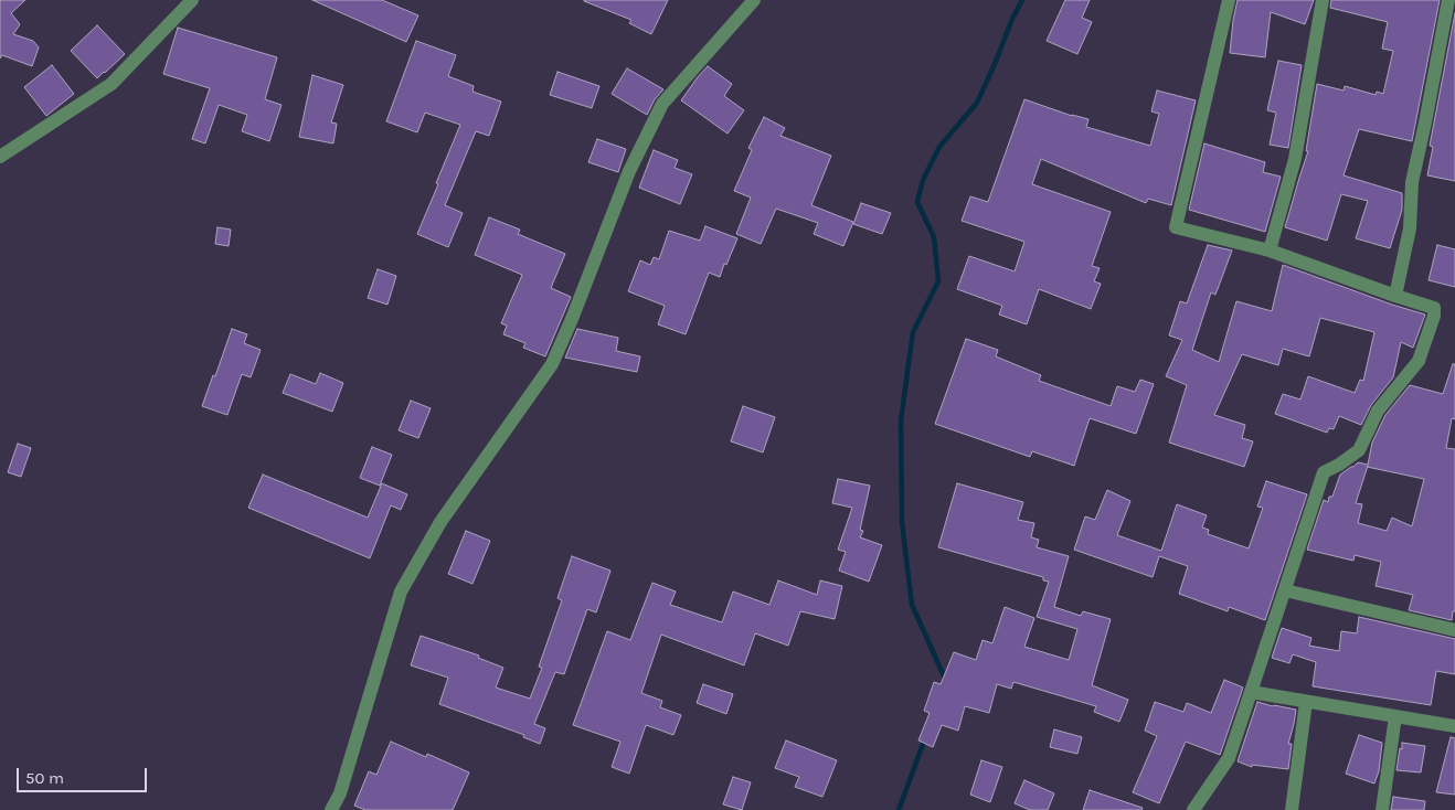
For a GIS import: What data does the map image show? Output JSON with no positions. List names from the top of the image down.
{
  "scale_bar": "50 m"
}
